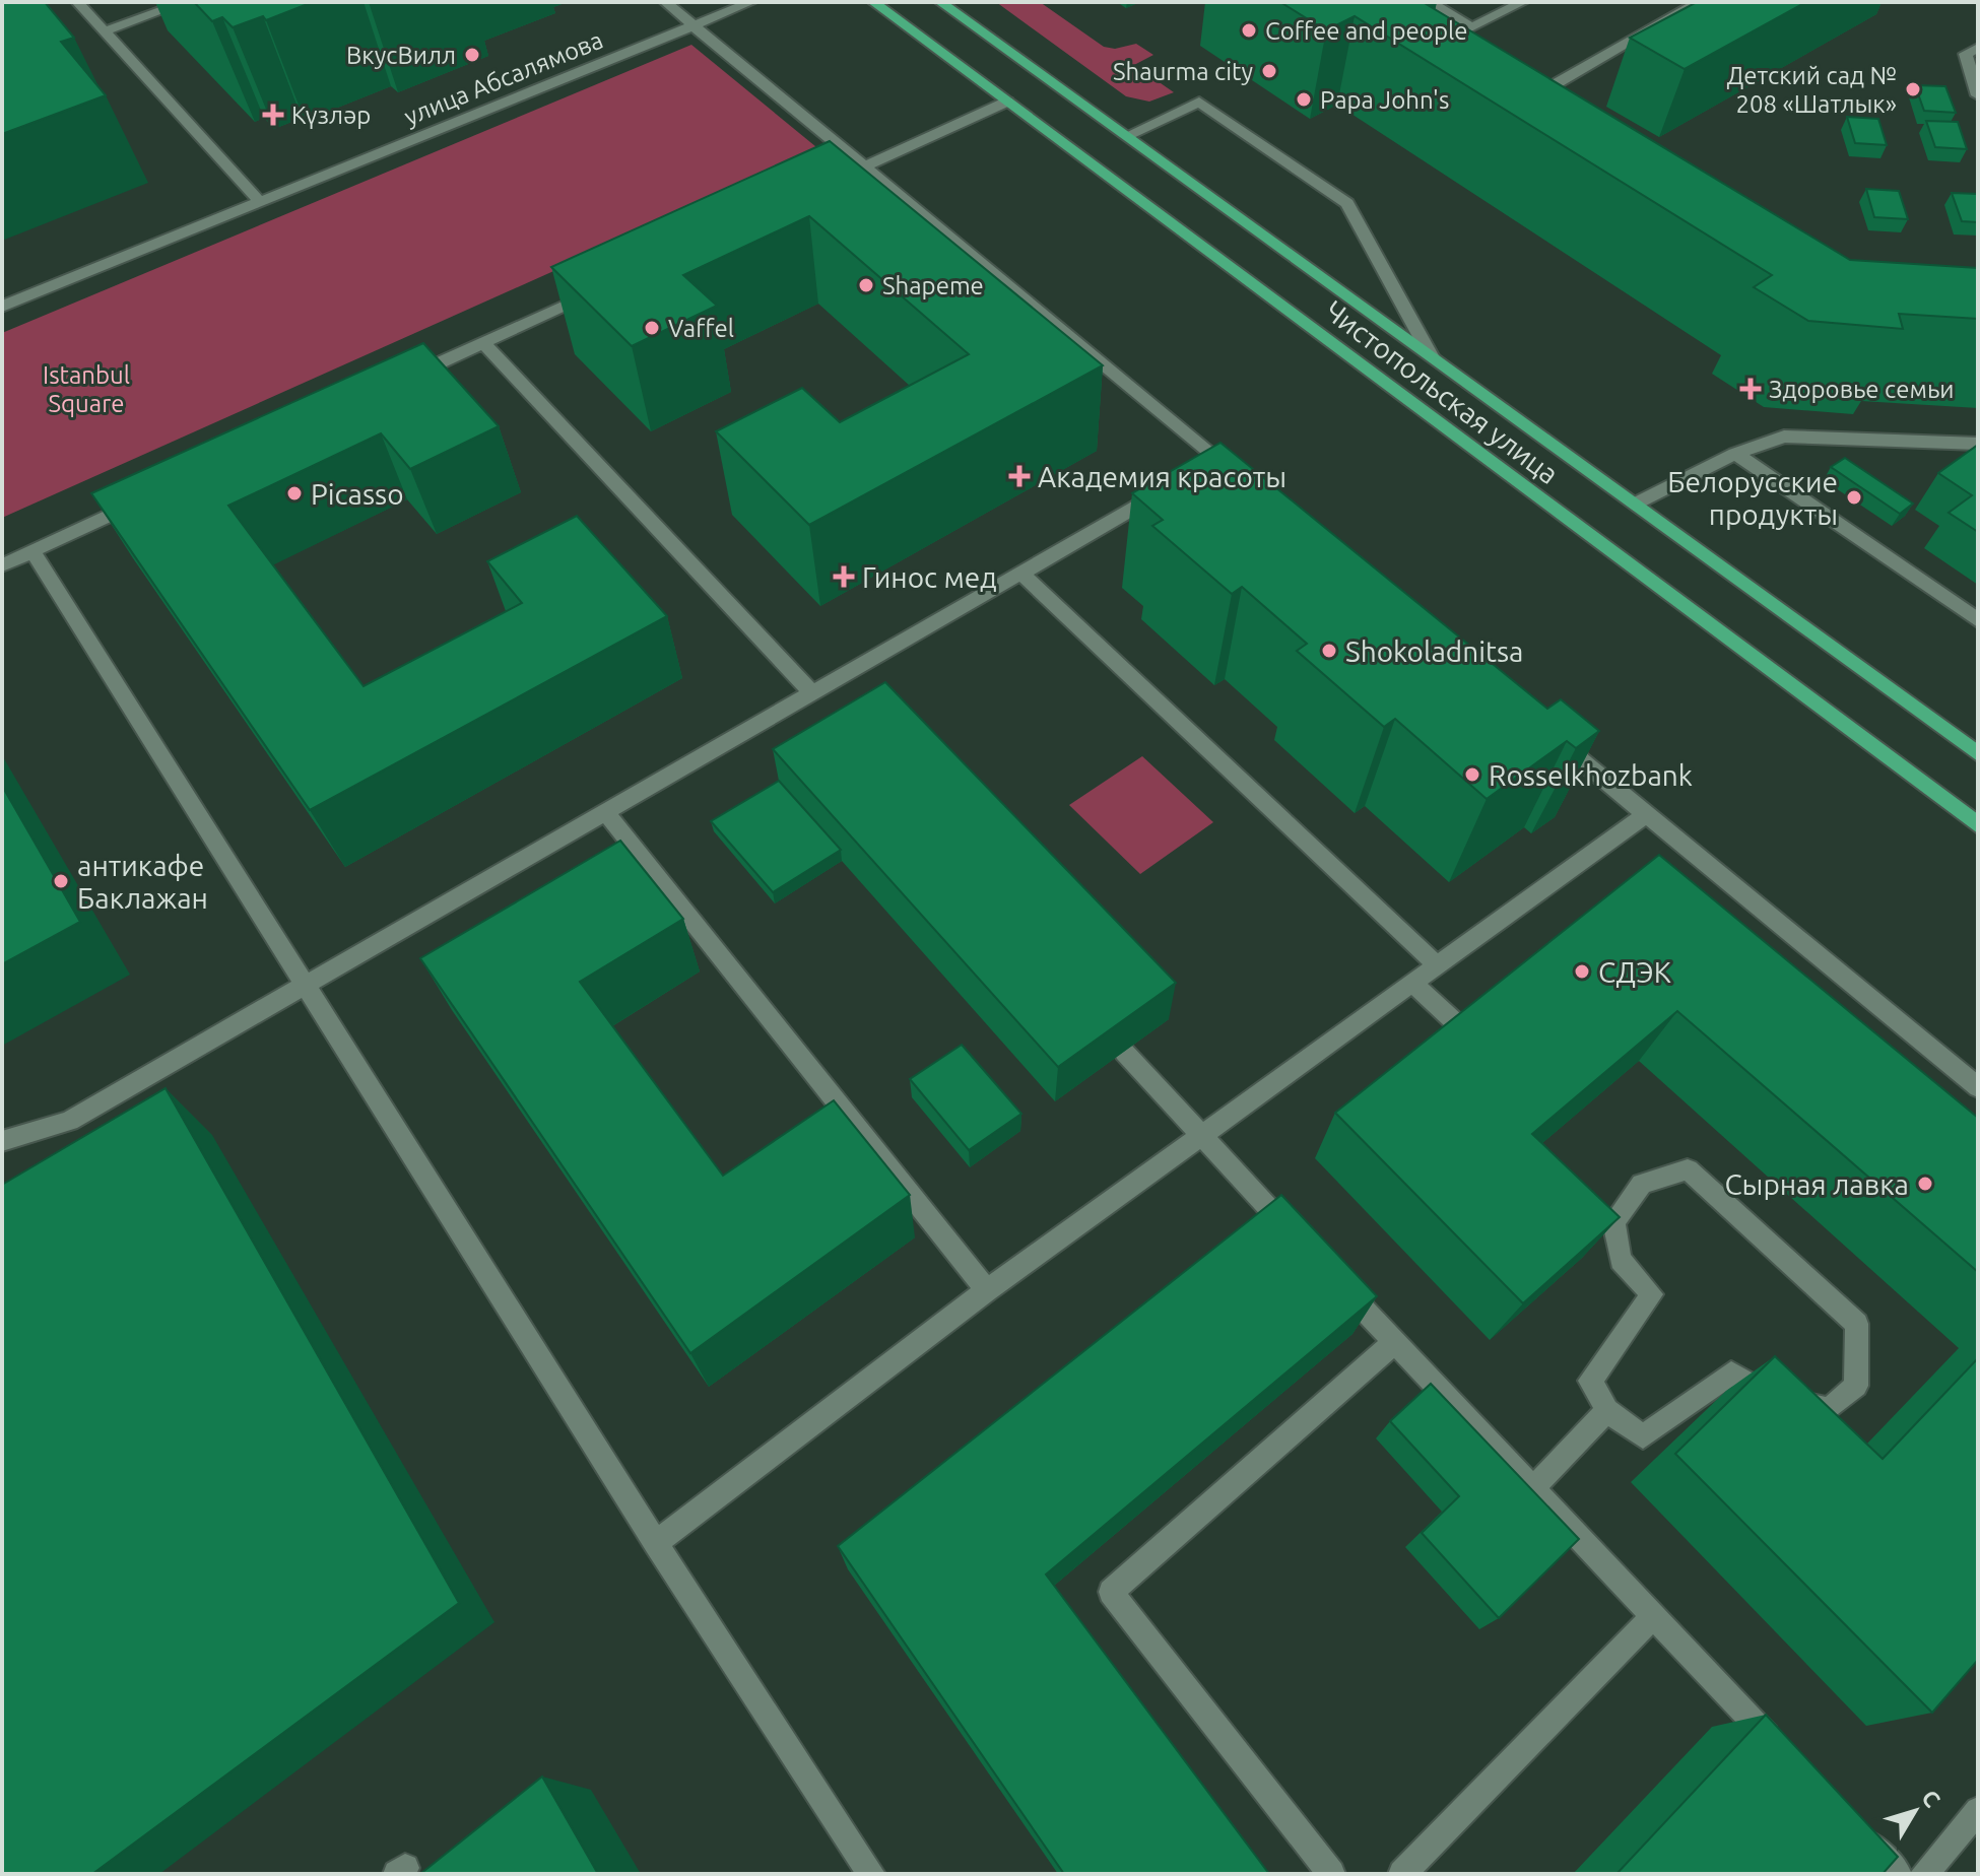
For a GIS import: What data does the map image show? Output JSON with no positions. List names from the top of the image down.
{
  "streets": {
    "main road": ["Чистопольская улица"],
    "street": ["улица Абсалямова"]
  },
  "parks": ["Istanbul Square"],
  "places": {
    "other": [
      "Coffee and people",
      "ВкусВилл",
      "Shaurma city",
      "Детский сад № 208 «Шатлык»",
      "Papa John's",
      "Shapeme",
      "Vaffel",
      "Picasso",
      "Белорусские продукты",
      "Shokoladnitsa",
      "Rosselkhozbank",
      "антикафе Баклажан",
      "СДЭК",
      "Сырная лавка"
    ],
    "health": [
      "Күзләр",
      "Здоровье семьи",
      "Академия красоты",
      "Гинос мед"
    ]
  },
  "north": "top right"
}
